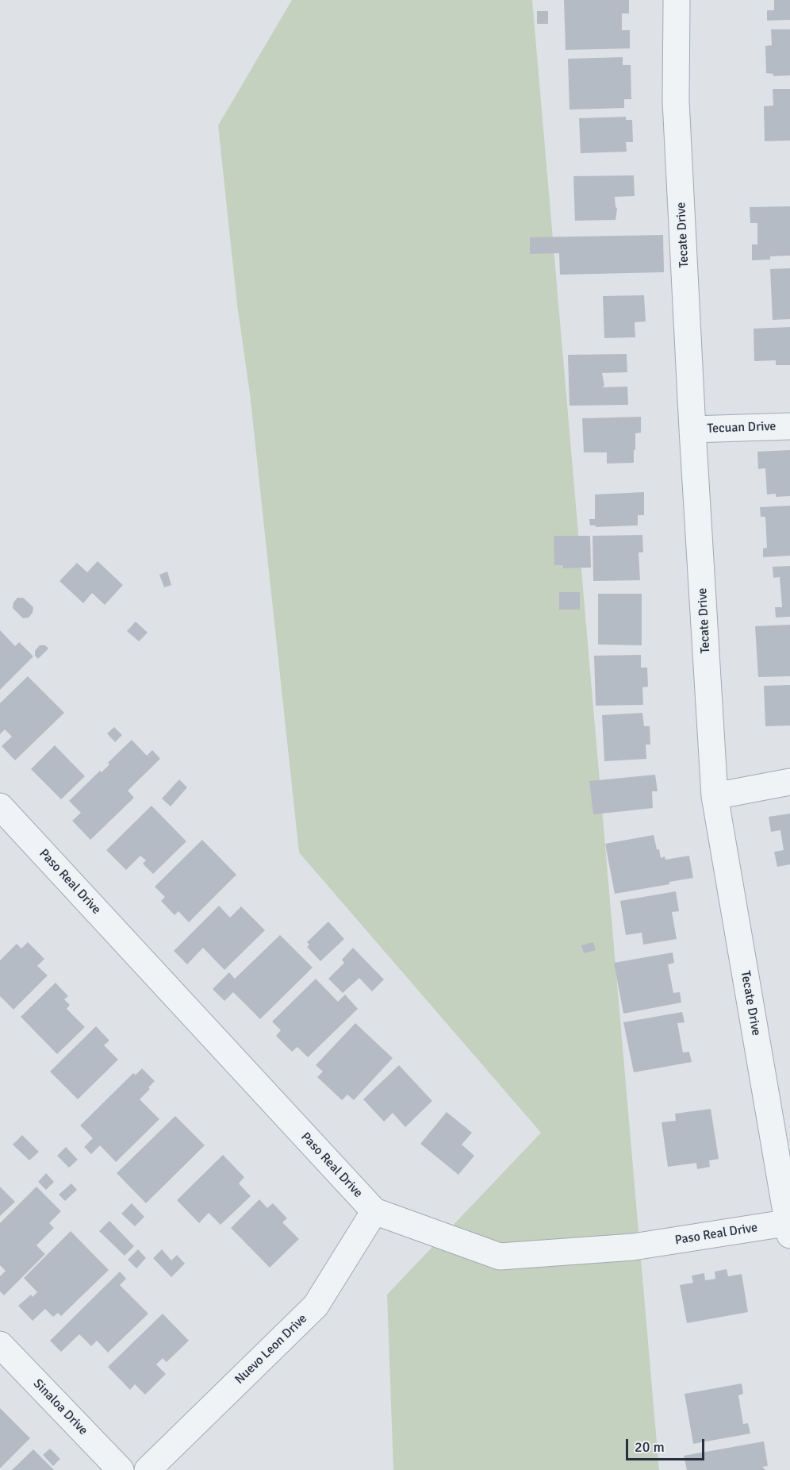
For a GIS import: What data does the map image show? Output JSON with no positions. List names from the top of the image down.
{
  "streets": {
    "street": [
      "Tecate Drive",
      "Tecuan Drive",
      "Paso Real Drive",
      "Nuevo Leon Drive",
      "Sinaloa Drive"
    ]
  },
  "crossings": [
    ["Tecate Drive", "Tecuan Drive"],
    ["Tecate Drive", "Paso Real Drive"],
    ["Paso Real Drive", "Nuevo Leon Drive"]
  ],
  "scale_bar": "20 m"
}
